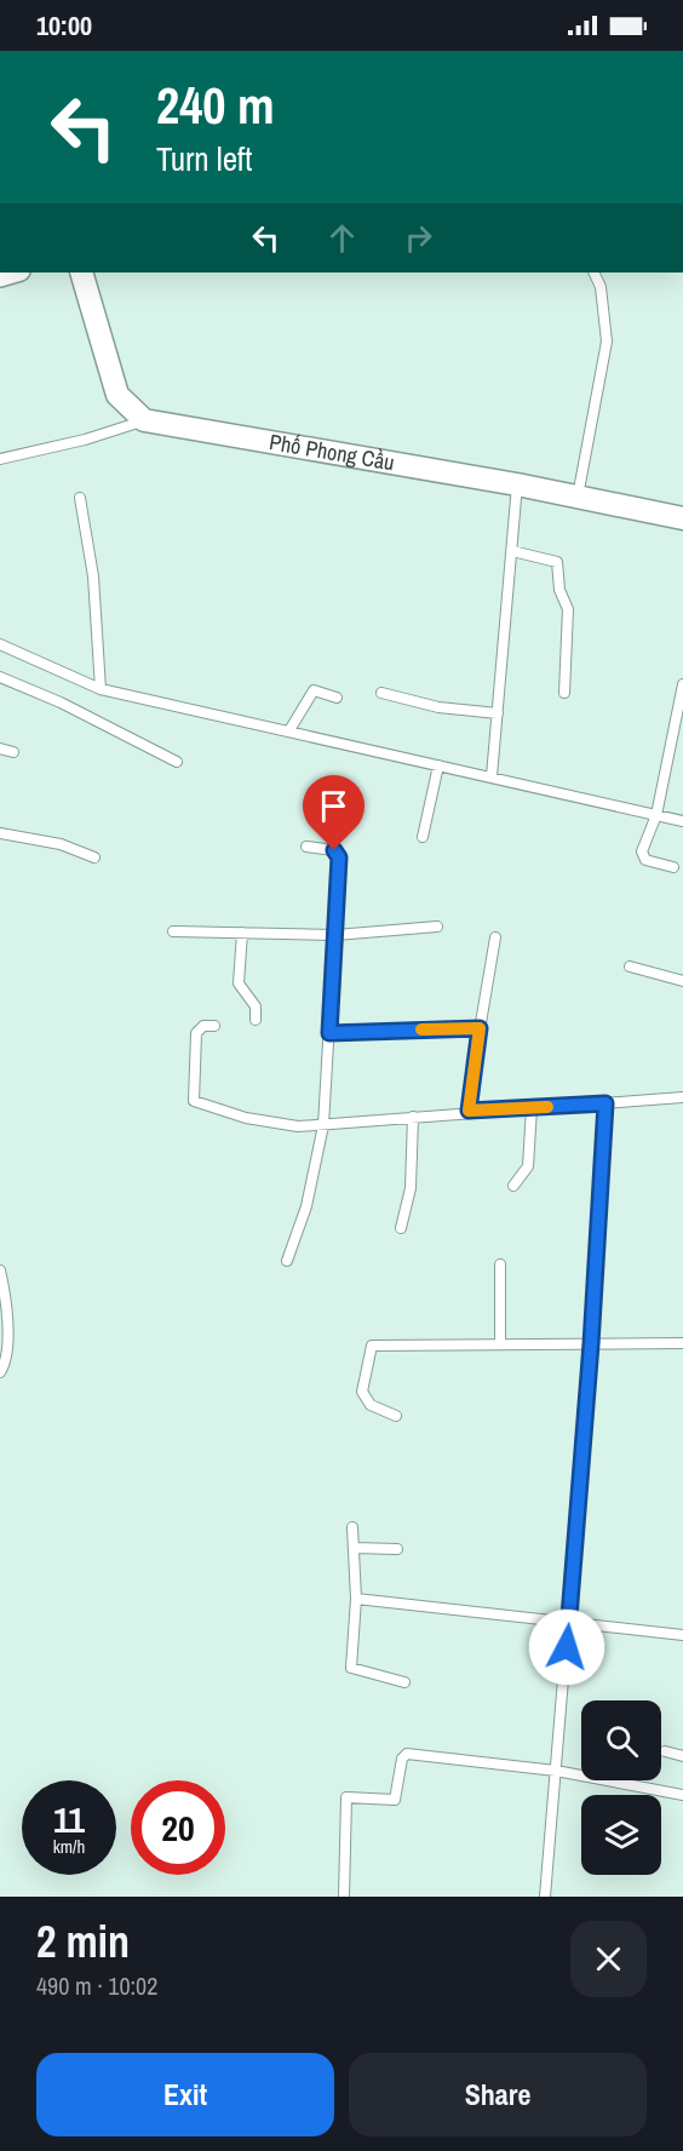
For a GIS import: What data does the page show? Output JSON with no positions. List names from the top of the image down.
{
  "streets": {
    "street": ["Phố Phong Cầu"]
  },
  "page": {
    "status": "10:00",
    "turn": ["240 m", "Turn left"],
    "speed": "11 km/h",
    "limit": "20",
    "heading": ["2 min", "490 m · 10:02"],
    "buttons": ["Exit", "Share"]
  }
}
